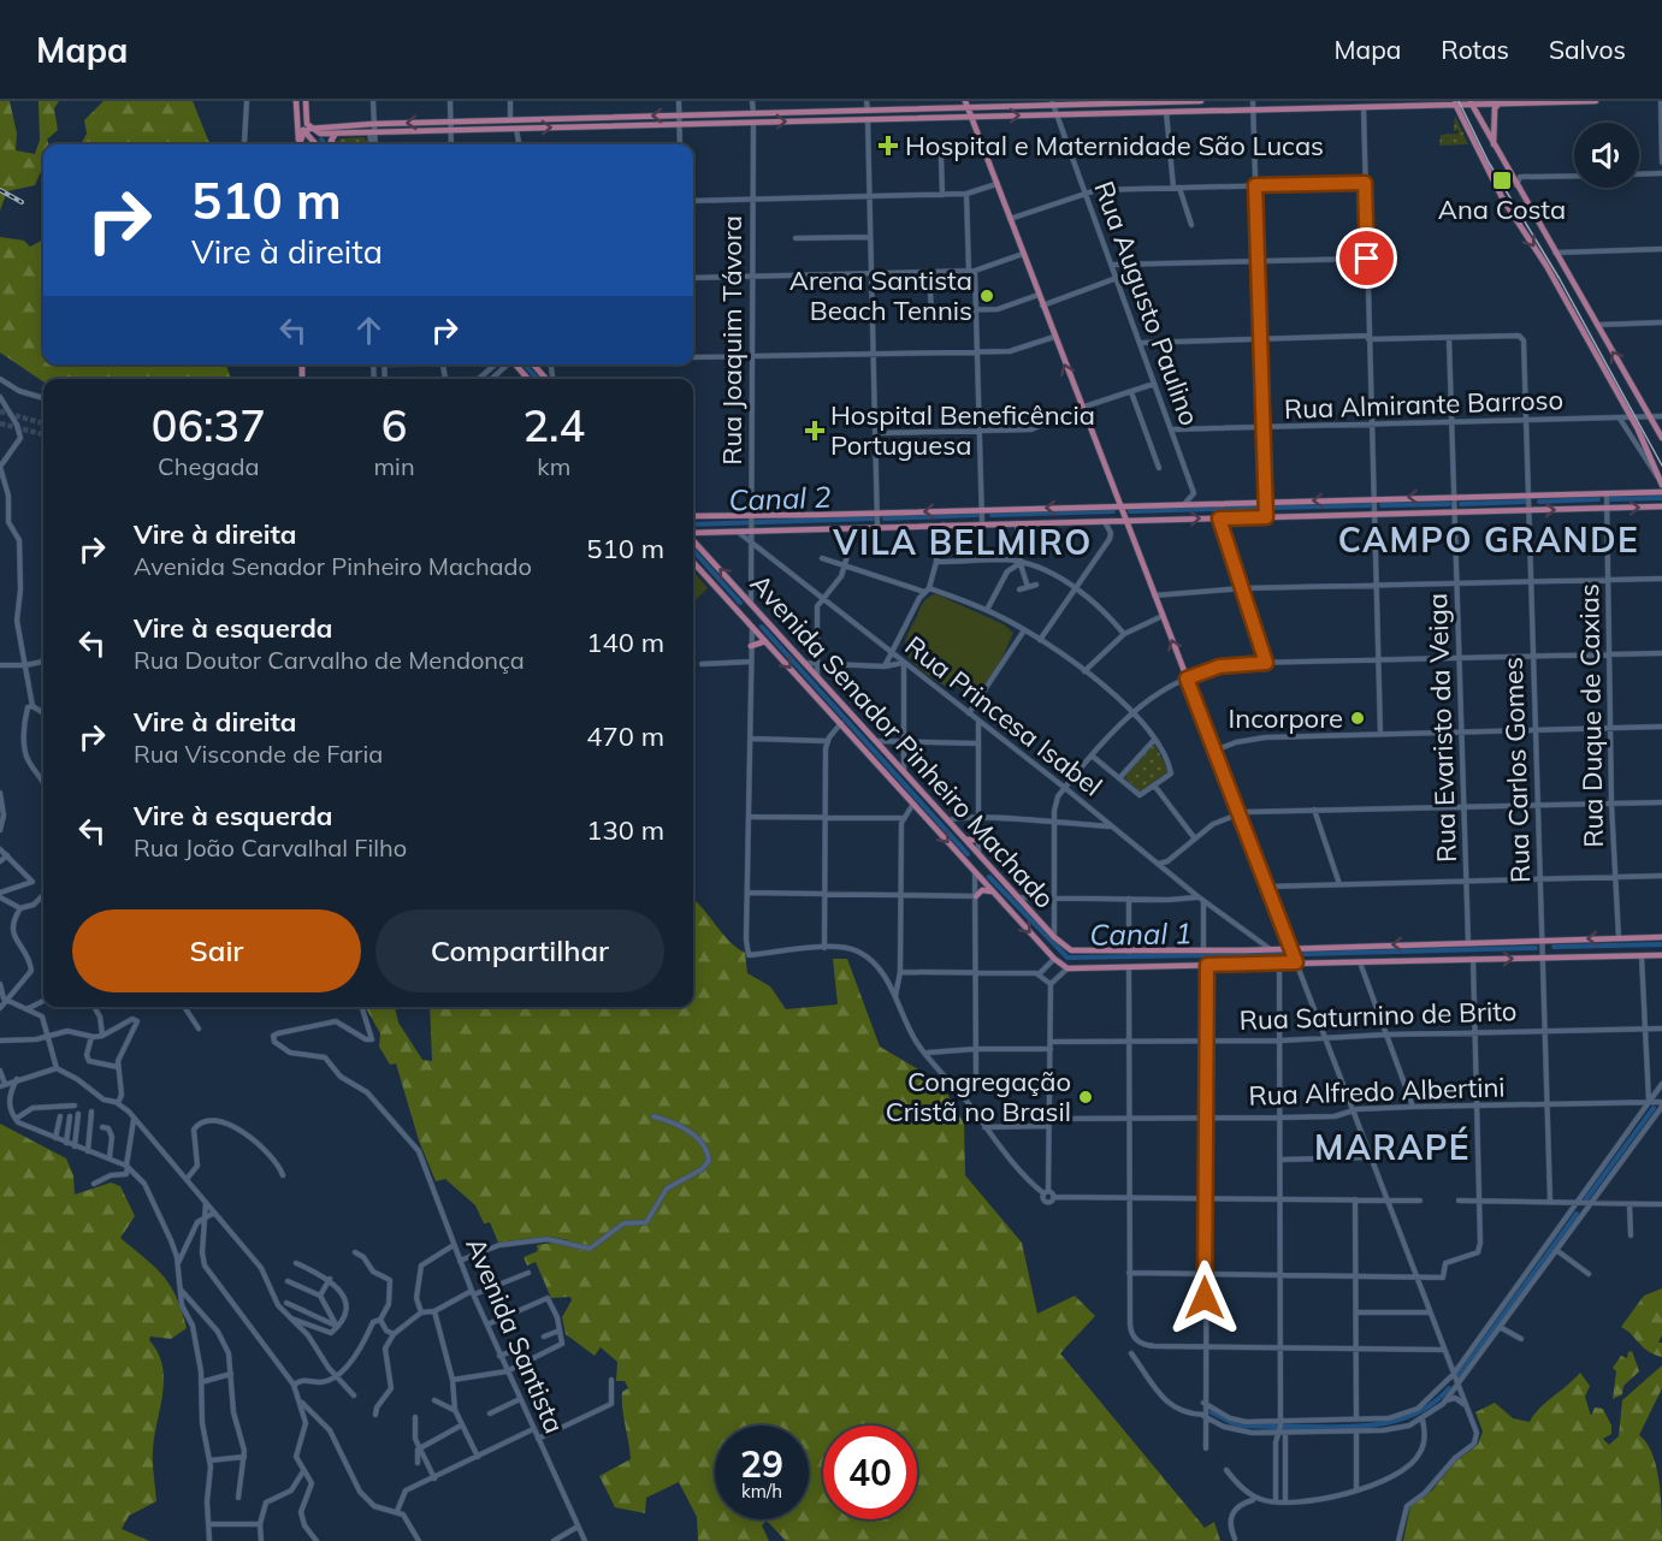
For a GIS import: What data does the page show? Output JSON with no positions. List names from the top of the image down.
{
  "streets": {
    "main road": ["Avenida Senador Pinheiro Machado"],
    "street": [
      "Rua Augusto Paulino",
      "Rua Joaquim Távora",
      "Rua Almirante Barroso",
      "Rua Princesa Isabel",
      "Rua Duque de Caxias",
      "Rua Evaristo da Veiga",
      "Rua Carlos Gomes",
      "Rua Saturnino de Brito",
      "Rua Alfredo Albertini",
      "Avenida Santista"
    ]
  },
  "crossings": [
    ["Rua Augusto Paulino", "Rua Almirante Barroso"],
    ["Rua Joaquim Távora", "Rua Princesa Isabel"],
    ["Rua Joaquim Távora", "Avenida Senador Pinheiro Machado"],
    ["Rua Almirante Barroso", "Rua Evaristo da Veiga"],
    ["Rua Almirante Barroso", "Rua Carlos Gomes"],
    ["Rua Princesa Isabel", "Avenida Senador Pinheiro Machado"],
    ["Rua Duque de Caxias", "Avenida Senador Pinheiro Machado"],
    ["Rua Evaristo da Veiga", "Avenida Senador Pinheiro Machado"],
    ["Rua Evaristo da Veiga", "Rua Carlos Gomes"],
    ["Avenida Senador Pinheiro Machado", "Rua Carlos Gomes"],
    ["Rua Carlos Gomes", "Rua Saturnino de Brito"],
    ["Rua Carlos Gomes", "Rua Alfredo Albertini"]
  ],
  "districts": ["CAMPO GRANDE", "VILA BELMIRO", "MARAPÉ"],
  "water": ["Canal 2", "Canal 1"],
  "places": {
    "health": ["Hospital e Maternidade São Lucas", "Hospital Beneficência Portuguesa"],
    "transit": ["Ana Costa"],
    "other": ["Arena Santista Beach Tennis", "Incorpore", "Congregação Cristã no Brasil"]
  },
  "page": {
    "header": "Mapa",
    "nav": ["Mapa", "Rotas", "Salvos"],
    "turn": ["510 m", "Vire à direita"],
    "eta": [
      "06:37",
      "Chegada",
      "6",
      "min",
      "2.4",
      "km"
    ],
    "list": [
      {
        "name": "Vire à direita",
        "note": "Avenida Senador Pinheiro Machado",
        "value": "510 m"
      },
      {
        "name": "Vire à esquerda",
        "note": "Rua Doutor Carvalho de Mendonça",
        "value": "140 m"
      },
      {
        "name": "Vire à direita",
        "note": "Rua Visconde de Faria",
        "value": "470 m"
      },
      {
        "name": "Vire à esquerda",
        "note": "Rua João Carvalhal Filho",
        "value": "130 m"
      }
    ],
    "buttons": ["Sair", "Compartilhar"],
    "speed": "29 km/h",
    "limit": "40"
  }
}
